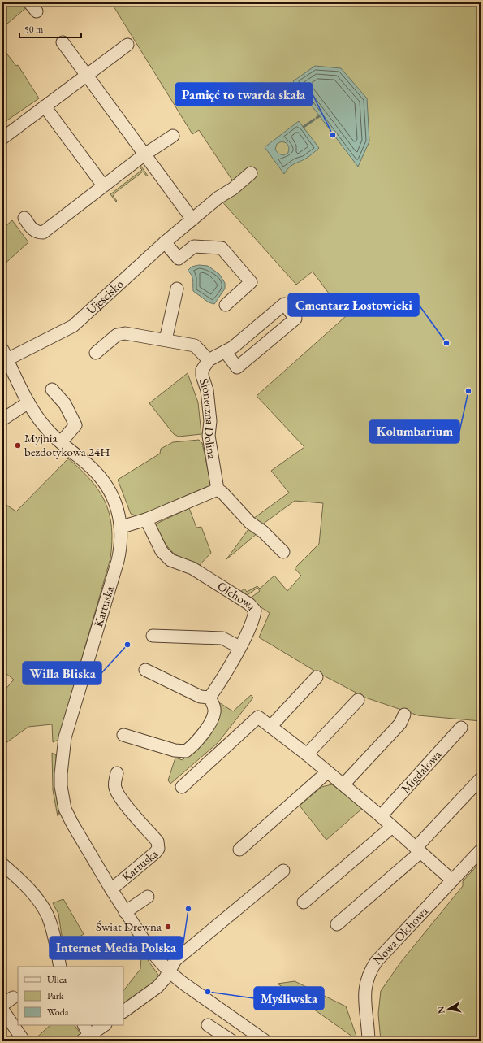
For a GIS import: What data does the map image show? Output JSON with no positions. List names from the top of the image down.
{
  "streets": {
    "street": [
      "Ujeścisko",
      "Słoneczna Dolina",
      "Olchowa",
      "Kartuska",
      "Migdałowa",
      "Nowa Olchowa"
    ]
  },
  "crossings": [
    ["Ujeścisko", "Kartuska"]
  ],
  "places": [
    "Pamięć to twarda skała",
    "Cmentarz Łostowicki",
    "Kolumbarium",
    "Myjnia bezdotykowa 24H",
    "Willa Bliska",
    "Internet Media Polska",
    "Świat Drewna",
    "Myśliwska"
  ],
  "legend": ["Ulica", "Park", "Woda"],
  "scale_bar": "50 m",
  "north": "left"
}
